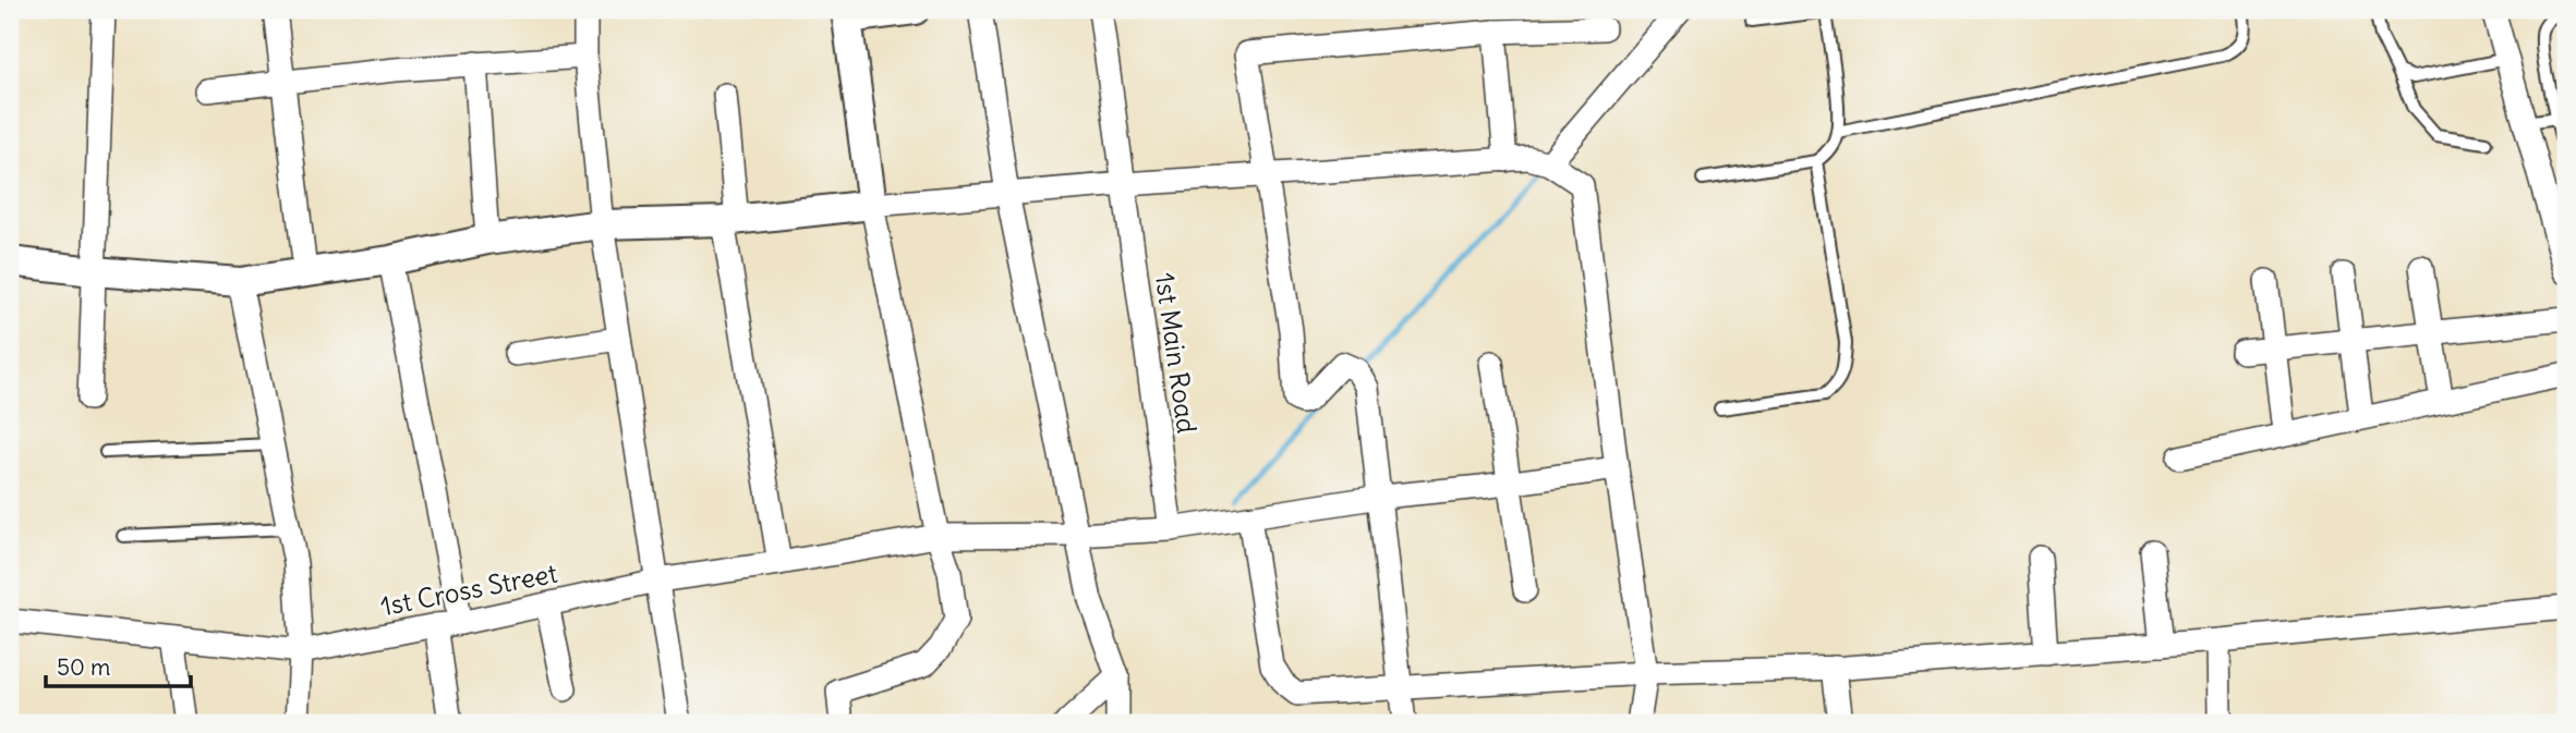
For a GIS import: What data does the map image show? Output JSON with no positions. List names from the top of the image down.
{
  "streets": {
    "street": ["1st Main Road", "1st Cross Street"]
  },
  "crossings": [
    ["1st Main Road", "1st Cross Street"]
  ],
  "scale_bar": "50 m"
}
